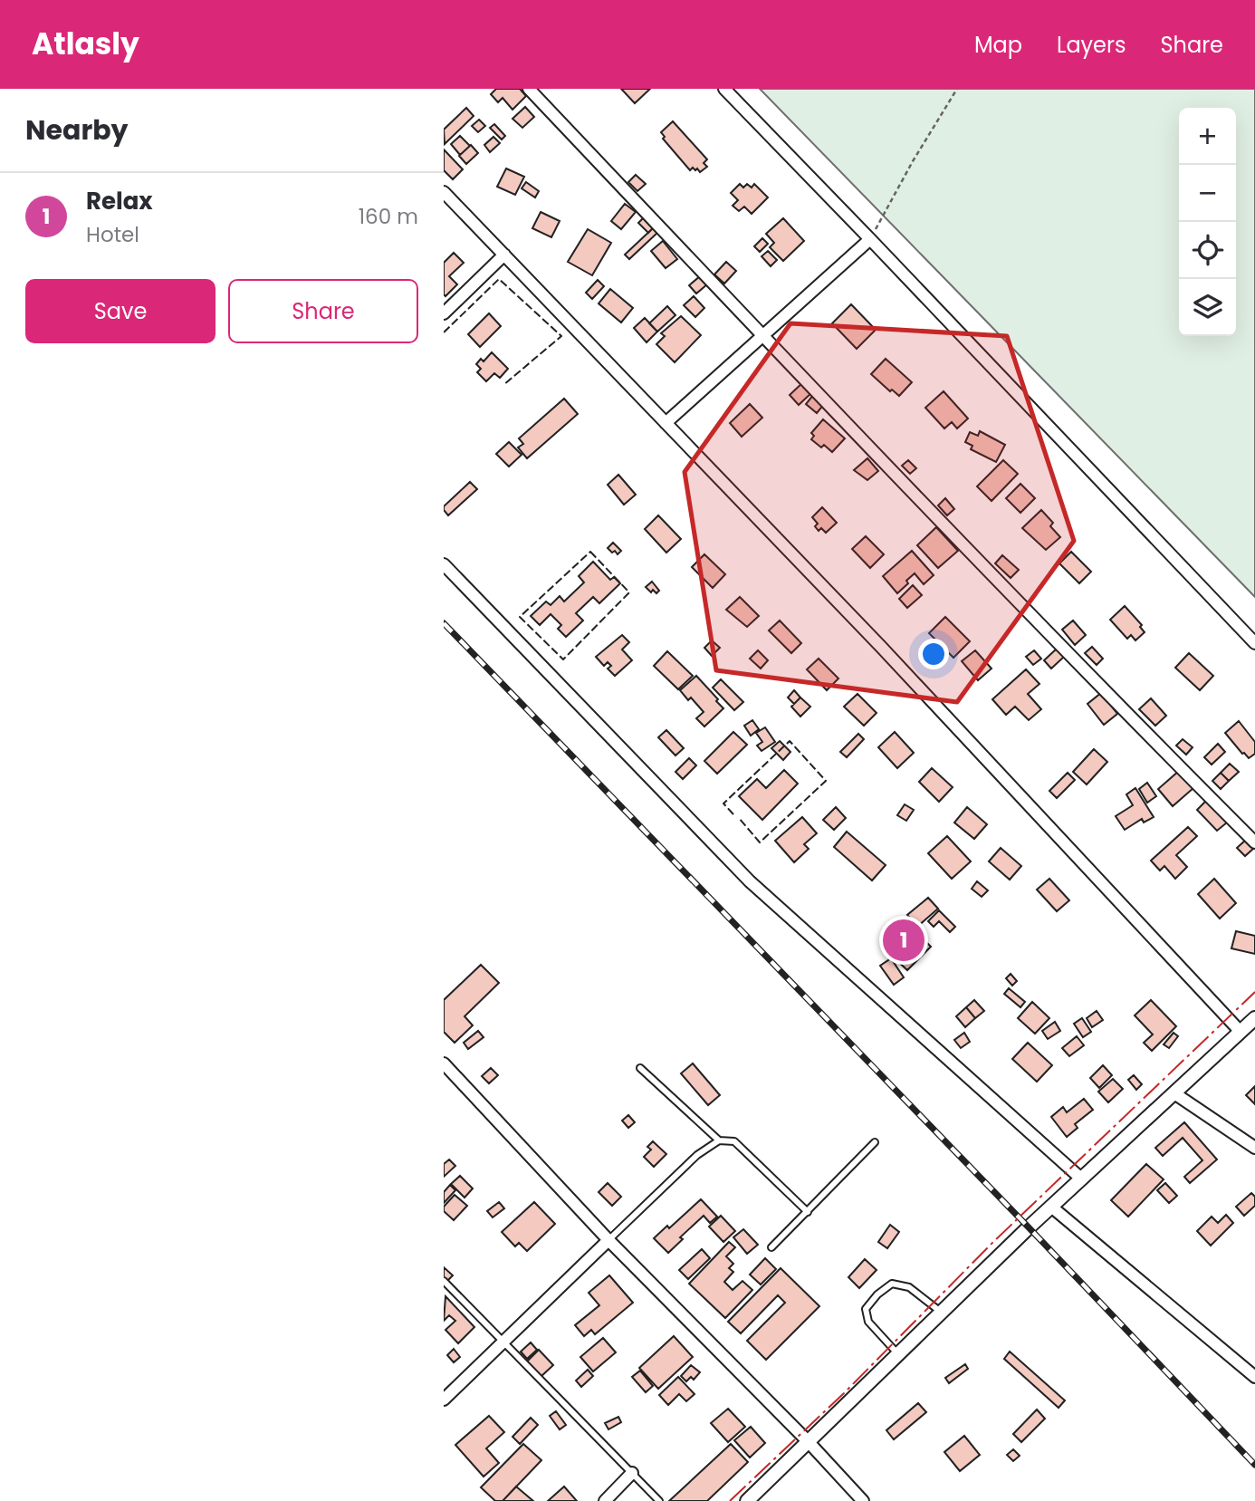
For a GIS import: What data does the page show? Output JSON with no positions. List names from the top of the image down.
{
  "page": {
    "header": "Atlasly",
    "nav": ["Map", "Layers", "Share"],
    "heading": "Nearby",
    "map_buttons": ["+", "−"],
    "list": [
      {
        "mark": "1",
        "name": "Relax",
        "note": "Hotel",
        "value": "160 m"
      }
    ],
    "buttons": ["Save", "Share"],
    "pins": "1"
  }
}
